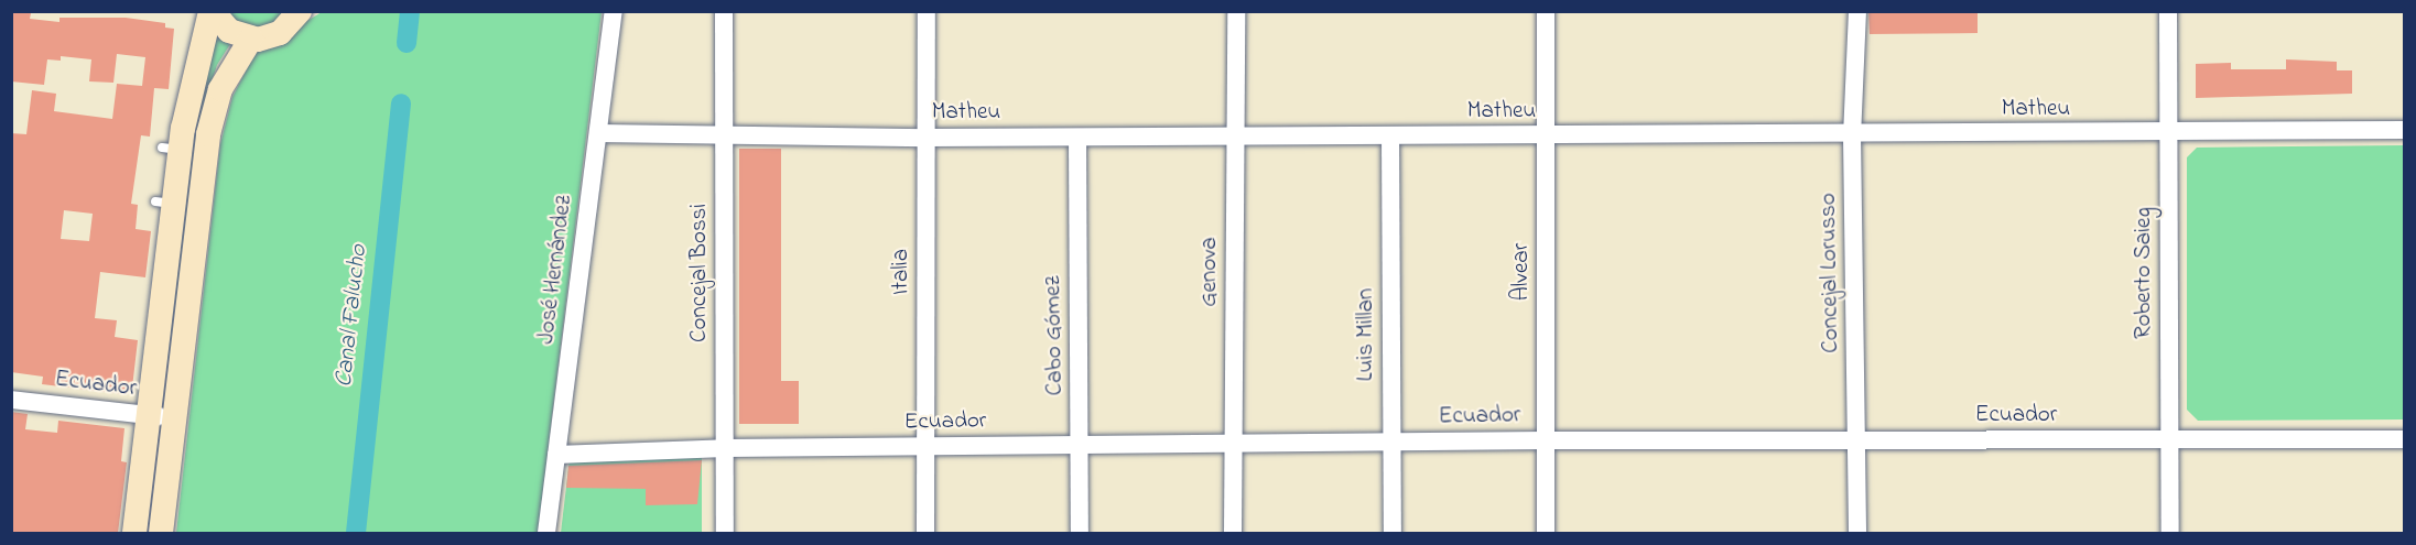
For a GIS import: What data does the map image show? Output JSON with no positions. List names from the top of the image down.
{
  "streets": {
    "street": [
      "Matheu",
      "José Hernández",
      "Italia",
      "Genova",
      "Alvear",
      "Concejal Bossi",
      "Concejal Lorusso",
      "Roberto Saieg",
      "Luis Millan",
      "Cabo Gómez",
      "Ecuador"
    ]
  },
  "crossings": [
    ["Matheu", "José Hernández"],
    ["Matheu", "Italia"],
    ["Matheu", "Genova"],
    ["Matheu", "Alvear"],
    ["Matheu", "Concejal Bossi"],
    ["Matheu", "Concejal Lorusso"],
    ["Matheu", "Roberto Saieg"],
    ["Matheu", "Luis Millan"],
    ["Matheu", "Cabo Gómez"],
    ["José Hernández", "Ecuador"],
    ["Italia", "Ecuador"],
    ["Genova", "Ecuador"],
    ["Alvear", "Ecuador"],
    ["Concejal Bossi", "Ecuador"],
    ["Concejal Lorusso", "Ecuador"],
    ["Roberto Saieg", "Ecuador"],
    ["Luis Millan", "Ecuador"],
    ["Cabo Gómez", "Ecuador"]
  ],
  "water": ["Canal Falucho"]
}
